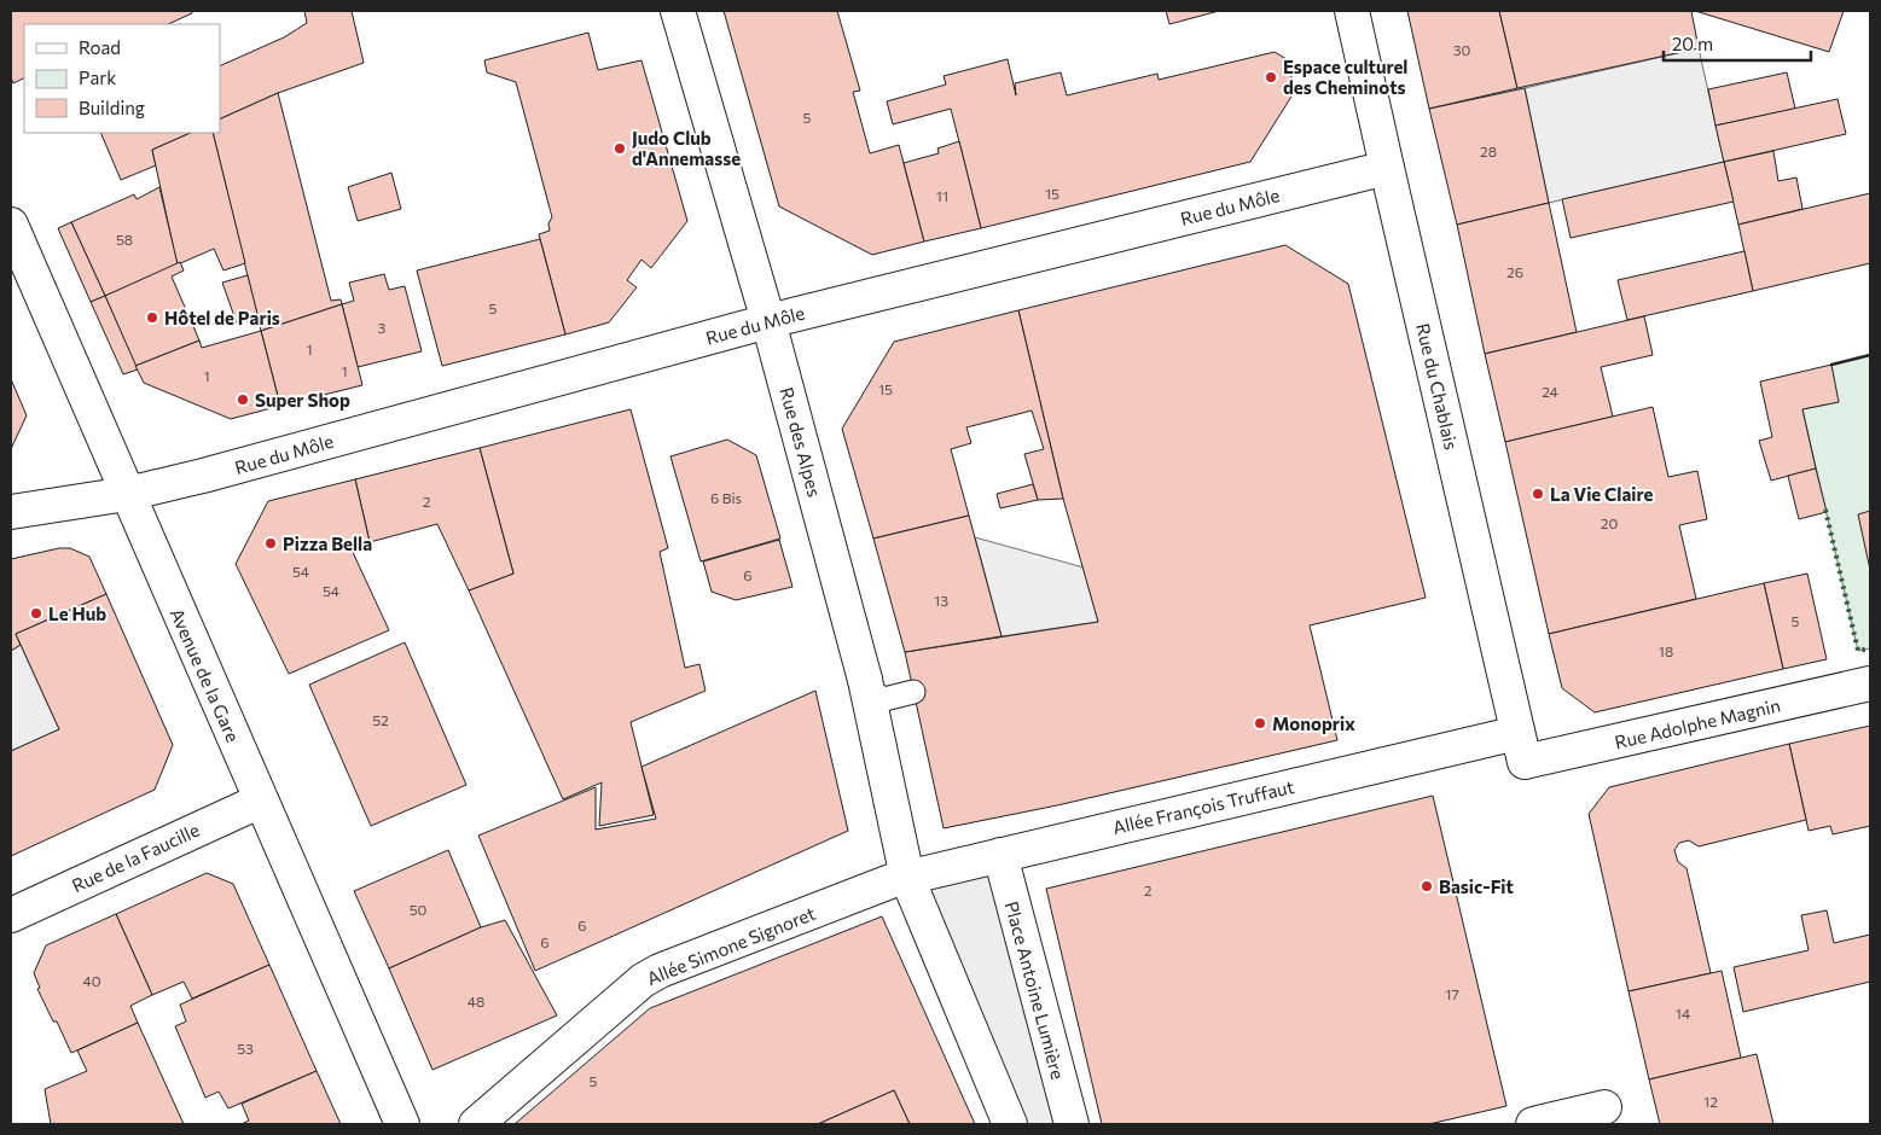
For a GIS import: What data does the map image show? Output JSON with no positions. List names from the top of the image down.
{
  "streets": {
    "street": [
      "Rue du Môle",
      "Rue du Chablais",
      "Rue des Alpes",
      "Avenue de la Gare",
      "Rue Adolphe Magnin",
      "Allée François Truffaut",
      "Rue de la Faucille",
      "Allée Simone Signoret",
      "Place Antoine Lumière"
    ]
  },
  "crossings": [
    ["Rue du Môle", "Rue du Chablais"],
    ["Rue du Môle", "Rue des Alpes"],
    ["Rue du Môle", "Avenue de la Gare"],
    ["Rue du Chablais", "Rue Adolphe Magnin"],
    ["Rue du Chablais", "Allée François Truffaut"],
    ["Rue des Alpes", "Allée François Truffaut"],
    ["Rue des Alpes", "Allée Simone Signoret"],
    ["Avenue de la Gare", "Rue de la Faucille"],
    ["Rue Adolphe Magnin", "Allée François Truffaut"],
    ["Allée François Truffaut", "Allée Simone Signoret"],
    ["Allée François Truffaut", "Place Antoine Lumière"]
  ],
  "places": [
    "Espace culturel des Cheminots",
    "Judo Club d'Annemasse",
    "Hôtel de Paris",
    "Super Shop",
    "La Vie Claire",
    "Pizza Bella",
    "Le Hub",
    "Monoprix",
    "Basic-Fit"
  ],
  "house_numbers": [
    "30",
    "5",
    "28",
    "15",
    "11",
    "58",
    "26",
    "5",
    "3",
    "1",
    "1",
    "1",
    "15",
    "24",
    "6 Bis",
    "2",
    "20",
    "54",
    "6",
    "54",
    "13",
    "5",
    "18",
    "52",
    "2",
    "50",
    "6",
    "6",
    "40",
    "17",
    "48",
    "14",
    "53",
    "5",
    "12"
  ],
  "legend": ["Road", "Park", "Building"],
  "scale_bar": "20 m"
}
